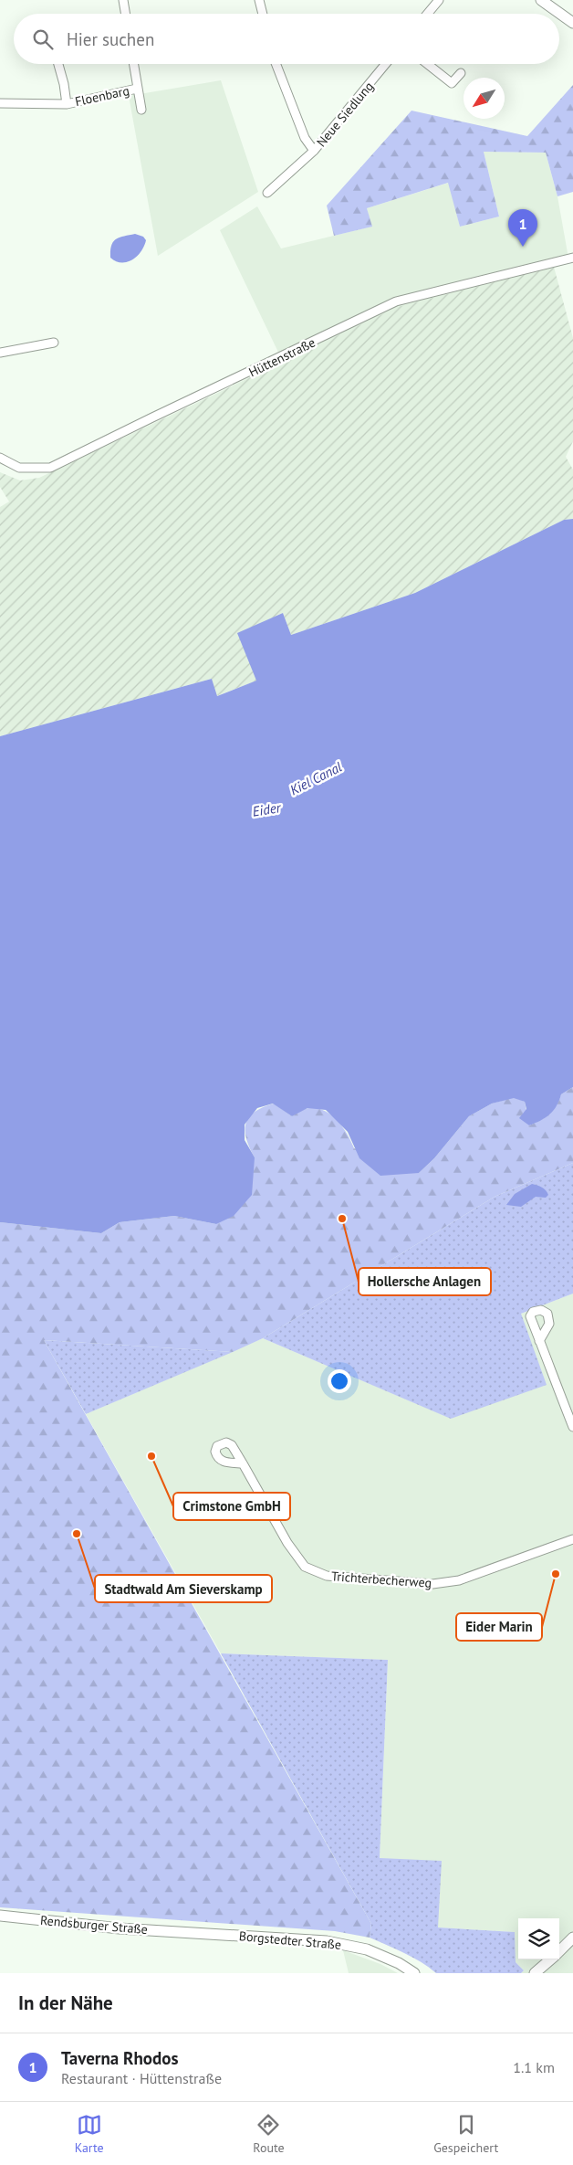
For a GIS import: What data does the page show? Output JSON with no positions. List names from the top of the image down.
{
  "streets": {
    "main road": ["Rendsburger Straße", "Borgstedter Straße"],
    "street": [
      "Floenbarg",
      "Neue Siedlung",
      "Hüttenstraße",
      "Trichterbecherweg"
    ]
  },
  "crossings": [
    ["Rendsburger Straße", "Borgstedter Straße"]
  ],
  "water": ["Kiel Canal", "Eider"],
  "places": [
    "Hollersche Anlagen",
    "Crimstone GmbH",
    "Stadtwald Am Sieverskamp",
    "Eider Marin"
  ],
  "north": "bottom left",
  "page": {
    "search": "Hier suchen",
    "pins": "1",
    "heading": "In der Nähe",
    "list": [
      {
        "mark": "1",
        "name": "Taverna Rhodos",
        "note": "Restaurant · Hüttenstraße",
        "value": "1.1 km"
      }
    ],
    "nav": ["Karte", "Route", "Gespeichert"]
  }
}
